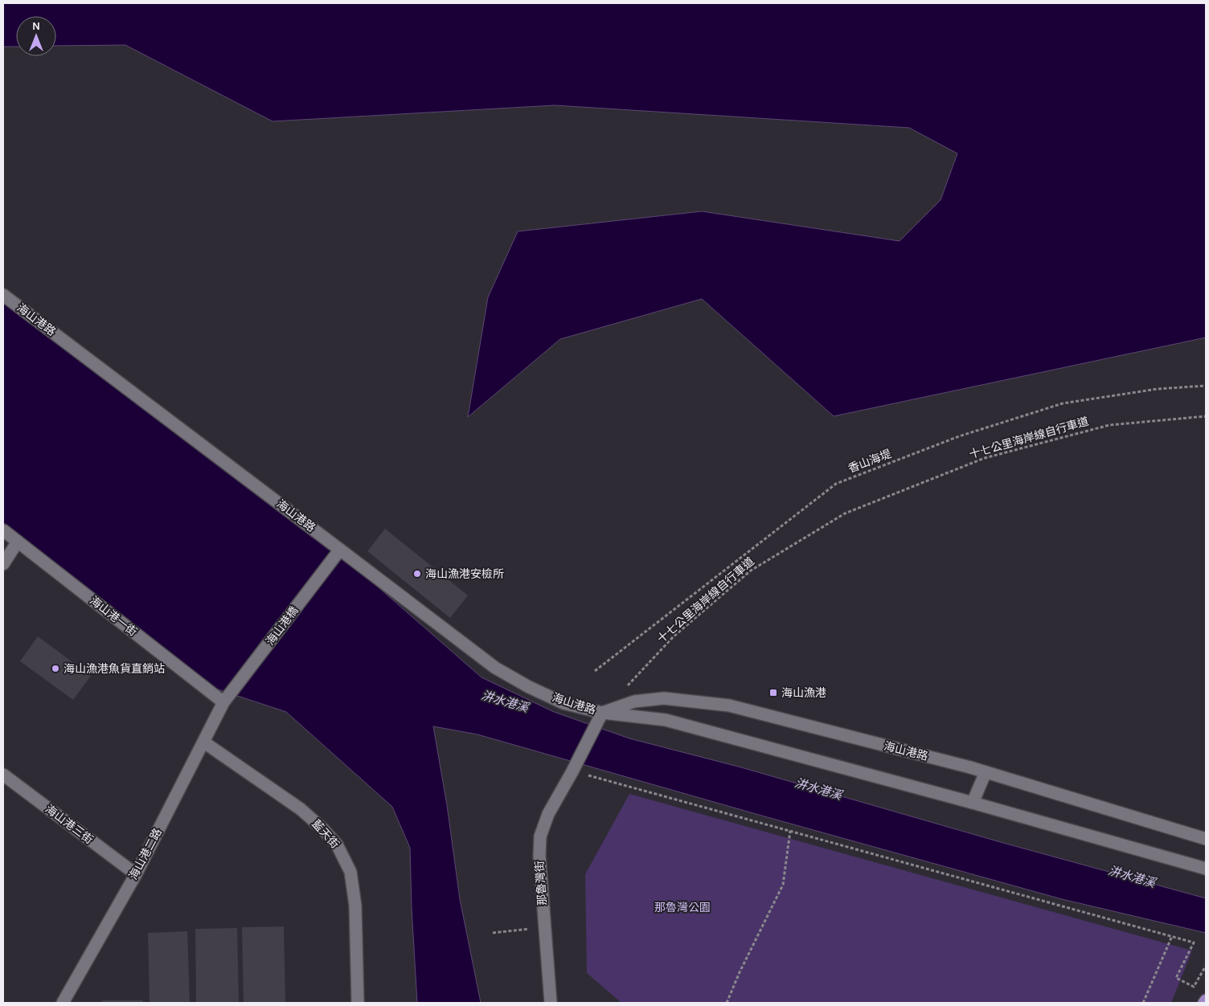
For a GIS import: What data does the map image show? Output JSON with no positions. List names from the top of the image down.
{
  "streets": {
    "street": [
      "海山港路",
      "海山港一街",
      "海山港橋",
      "海山港三街",
      "藍天街",
      "海山港二路",
      "那魯灣街"
    ],
    "path": ["十七公里海岸線自行車道", "香山海堤"]
  },
  "crossings": [
    ["海山港路", "海山港橋"],
    ["海山港路", "那魯灣街"],
    ["海山港一街", "海山港橋"],
    ["海山港一街", "海山港二路"],
    ["海山港橋", "海山港二路"],
    ["海山港三街", "海山港二路"],
    ["藍天街", "海山港二路"]
  ],
  "water": ["汫水港溪"],
  "parks": ["那魯灣公園"],
  "places": {
    "other": ["海山漁港安檢所", "海山漁港魚貨直銷站"],
    "transit": ["海山漁港"]
  },
  "north": "top"
}
